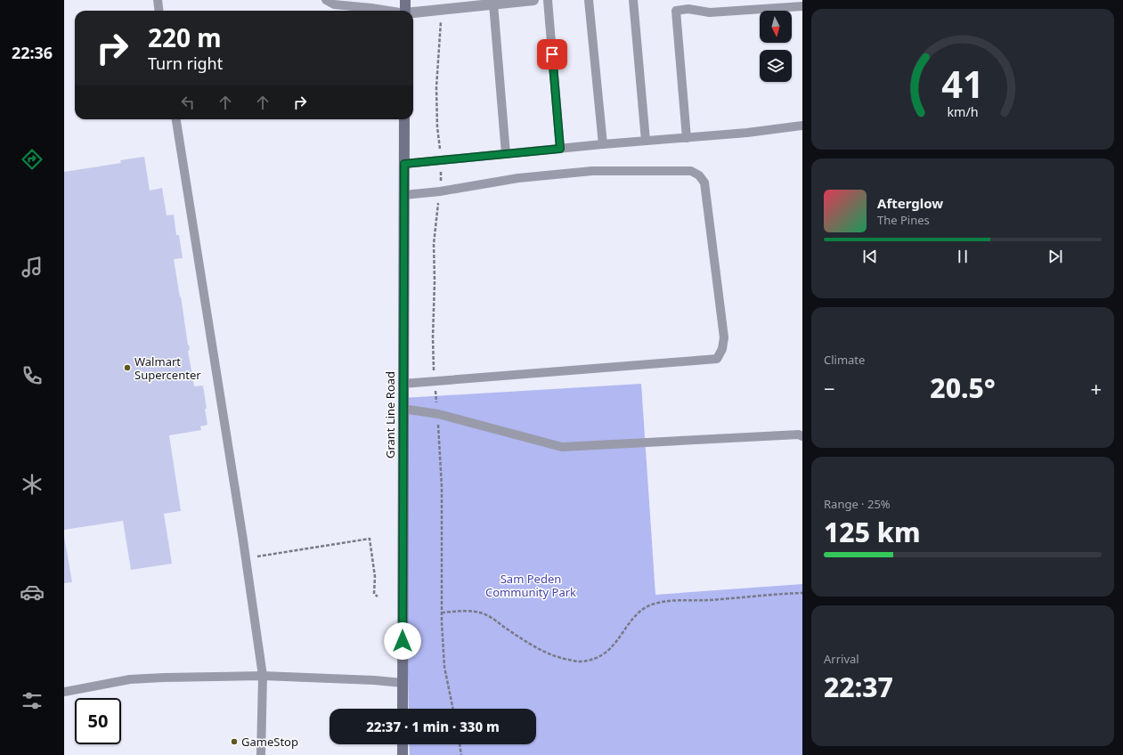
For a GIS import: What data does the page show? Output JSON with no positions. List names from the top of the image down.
{
  "streets": {
    "main road": ["Grant Line Road"]
  },
  "parks": ["Sam Peden Community Park"],
  "places": ["Walmart Supercenter", "GameStop"],
  "north": "bottom",
  "page": {
    "tabs": "22:36",
    "turn": ["220 m", "Turn right"],
    "song": ["Afterglow", "The Pines"],
    "tile": [
      "Climate",
      ["Range · 25%", "125 km"],
      ["Arrival", "22:37"]
    ],
    "heat": ["−", "20.5°", "+"],
    "limit": "50",
    "trip": "22:37 · 1 min · 330 m",
    "gauge": ["41", "km/h"]
  }
}
